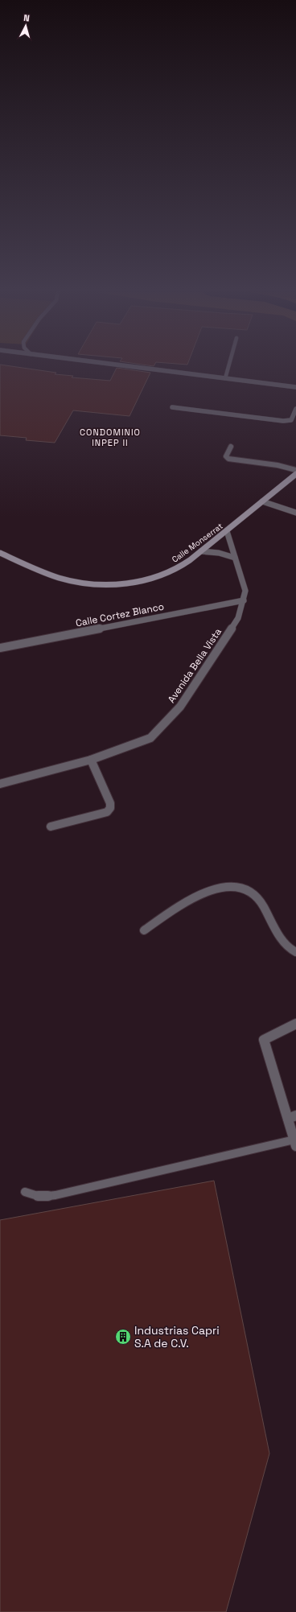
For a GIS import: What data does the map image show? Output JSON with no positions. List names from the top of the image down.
{
  "streets": {
    "street": ["Calle Monserrat", "Calle Cortez Blanco", "Avenida Bella Vista"]
  },
  "crossings": [
    ["Calle Monserrat", "Avenida Bella Vista"],
    ["Calle Cortez Blanco", "Avenida Bella Vista"]
  ],
  "districts": ["CONDOMINIO INPEP II"],
  "places": {
    "building": ["Industrias Capri S.A de C.V."]
  },
  "north": "top"
}
